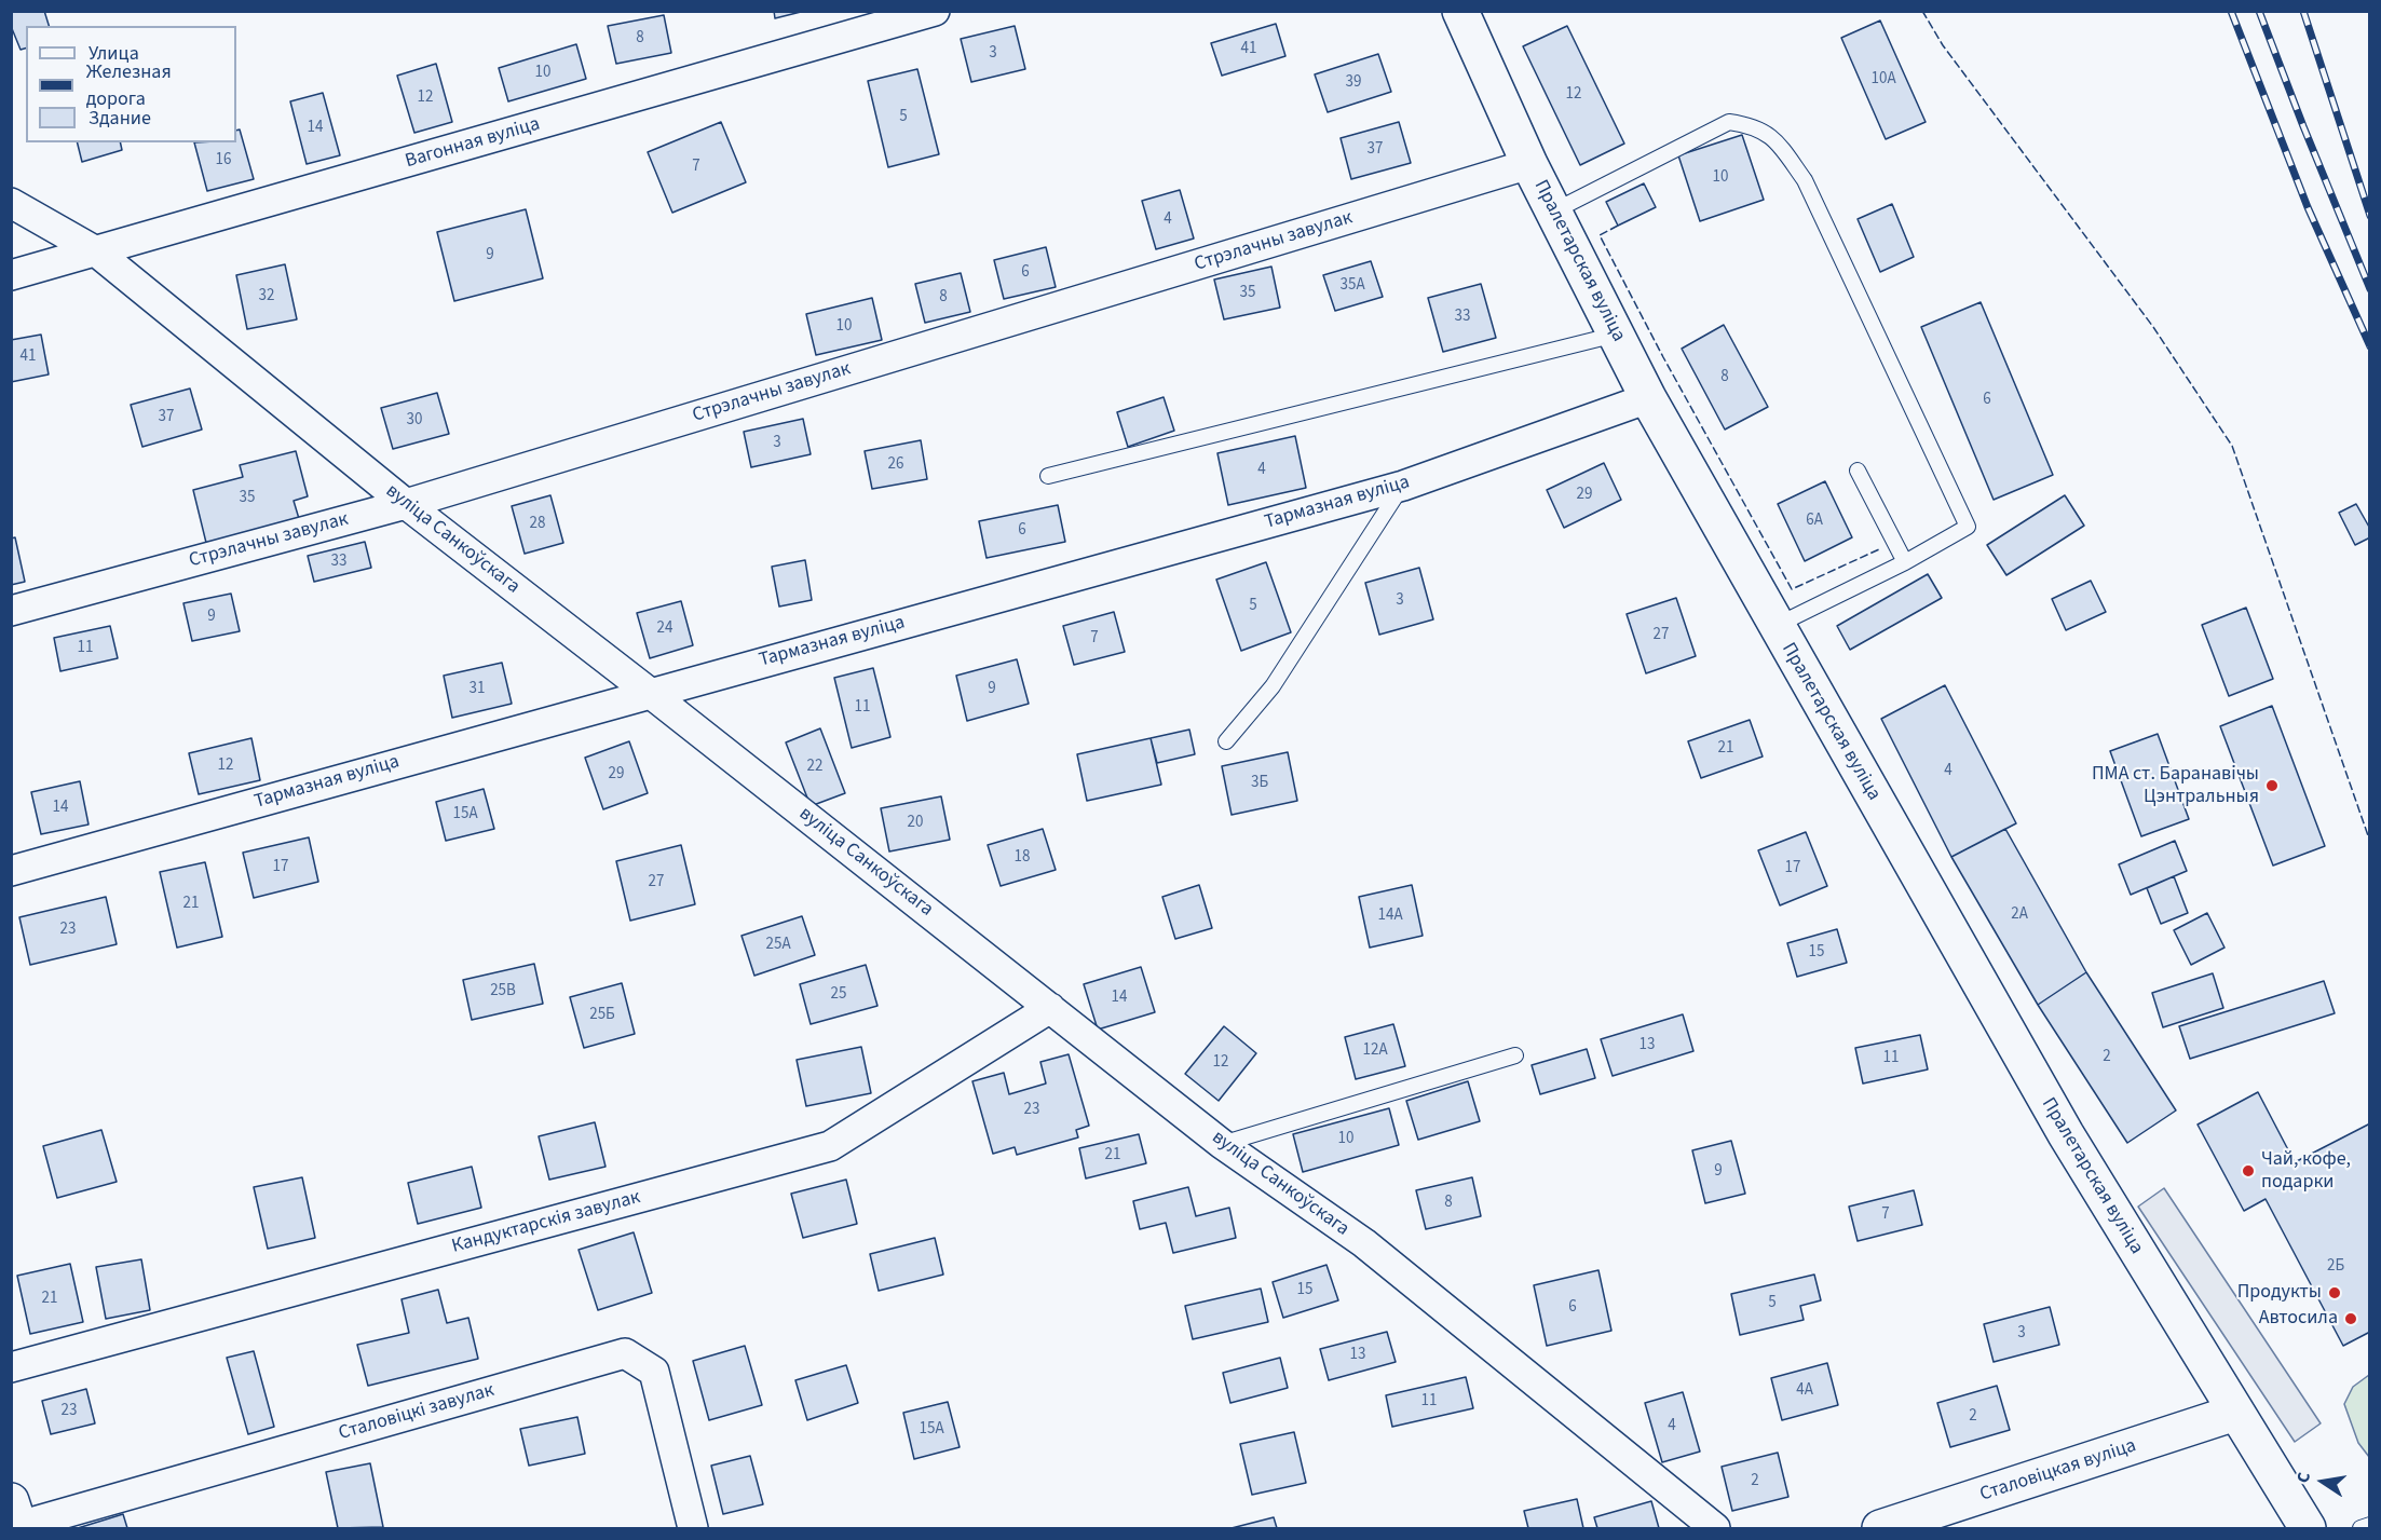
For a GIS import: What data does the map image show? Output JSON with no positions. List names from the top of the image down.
{
  "streets": {
    "main road": ["Пралетарская вуліца", "Сталовіцкая вуліца"],
    "street": [
      "Вагонная вуліца",
      "Стрэлачны завулак",
      "Тармазная вуліца",
      "вуліца Санкоўскага",
      "Кандуктарскія завулак",
      "Сталовіцкі завулак"
    ]
  },
  "crossings": [
    ["Вагонная вуліца", "вуліца Санкоўскага"],
    ["Стрэлачны завулак", "Пралетарская вуліца"],
    ["Стрэлачны завулак", "вуліца Санкоўскага"],
    ["Пралетарская вуліца", "Тармазная вуліца"],
    ["Пралетарская вуліца", "Сталовіцкая вуліца"],
    ["Тармазная вуліца", "вуліца Санкоўскага"],
    ["вуліца Санкоўскага", "Кандуктарскія завулак"]
  ],
  "places": [
    "ПМА ст. Баранавічы Цэнтральныя",
    "Чай, кофе, подарки",
    "Продукты",
    "Автосила"
  ],
  "house_numbers": [
    "8",
    "41",
    "3",
    "10",
    "10А",
    "39",
    "12",
    "12",
    "5",
    "14",
    "37",
    "16",
    "7",
    "10",
    "4",
    "9",
    "6",
    "35А",
    "35",
    "32",
    "8",
    "33",
    "10",
    "41",
    "8",
    "6",
    "37",
    "30",
    "3",
    "26",
    "4",
    "29",
    "35",
    "6А",
    "28",
    "6",
    "33",
    "3",
    "5",
    "9",
    "24",
    "27",
    "7",
    "11",
    "31",
    "9",
    "11",
    "21",
    "12",
    "22",
    "4",
    "29",
    "3Б",
    "14",
    "15А",
    "20",
    "18",
    "17",
    "17",
    "27",
    "21",
    "2А",
    "14А",
    "23",
    "25А",
    "15",
    "25В",
    "25",
    "14",
    "25Б",
    "13",
    "12А",
    "2",
    "11",
    "12",
    "23",
    "10",
    "21",
    "9",
    "8",
    "7",
    "2Б",
    "15",
    "21",
    "5",
    "6",
    "3",
    "13",
    "4А",
    "11",
    "23",
    "2",
    "4",
    "15А",
    "2"
  ],
  "legend": ["Улица", "Железная дорога", "Здание"],
  "north": "left"
}
